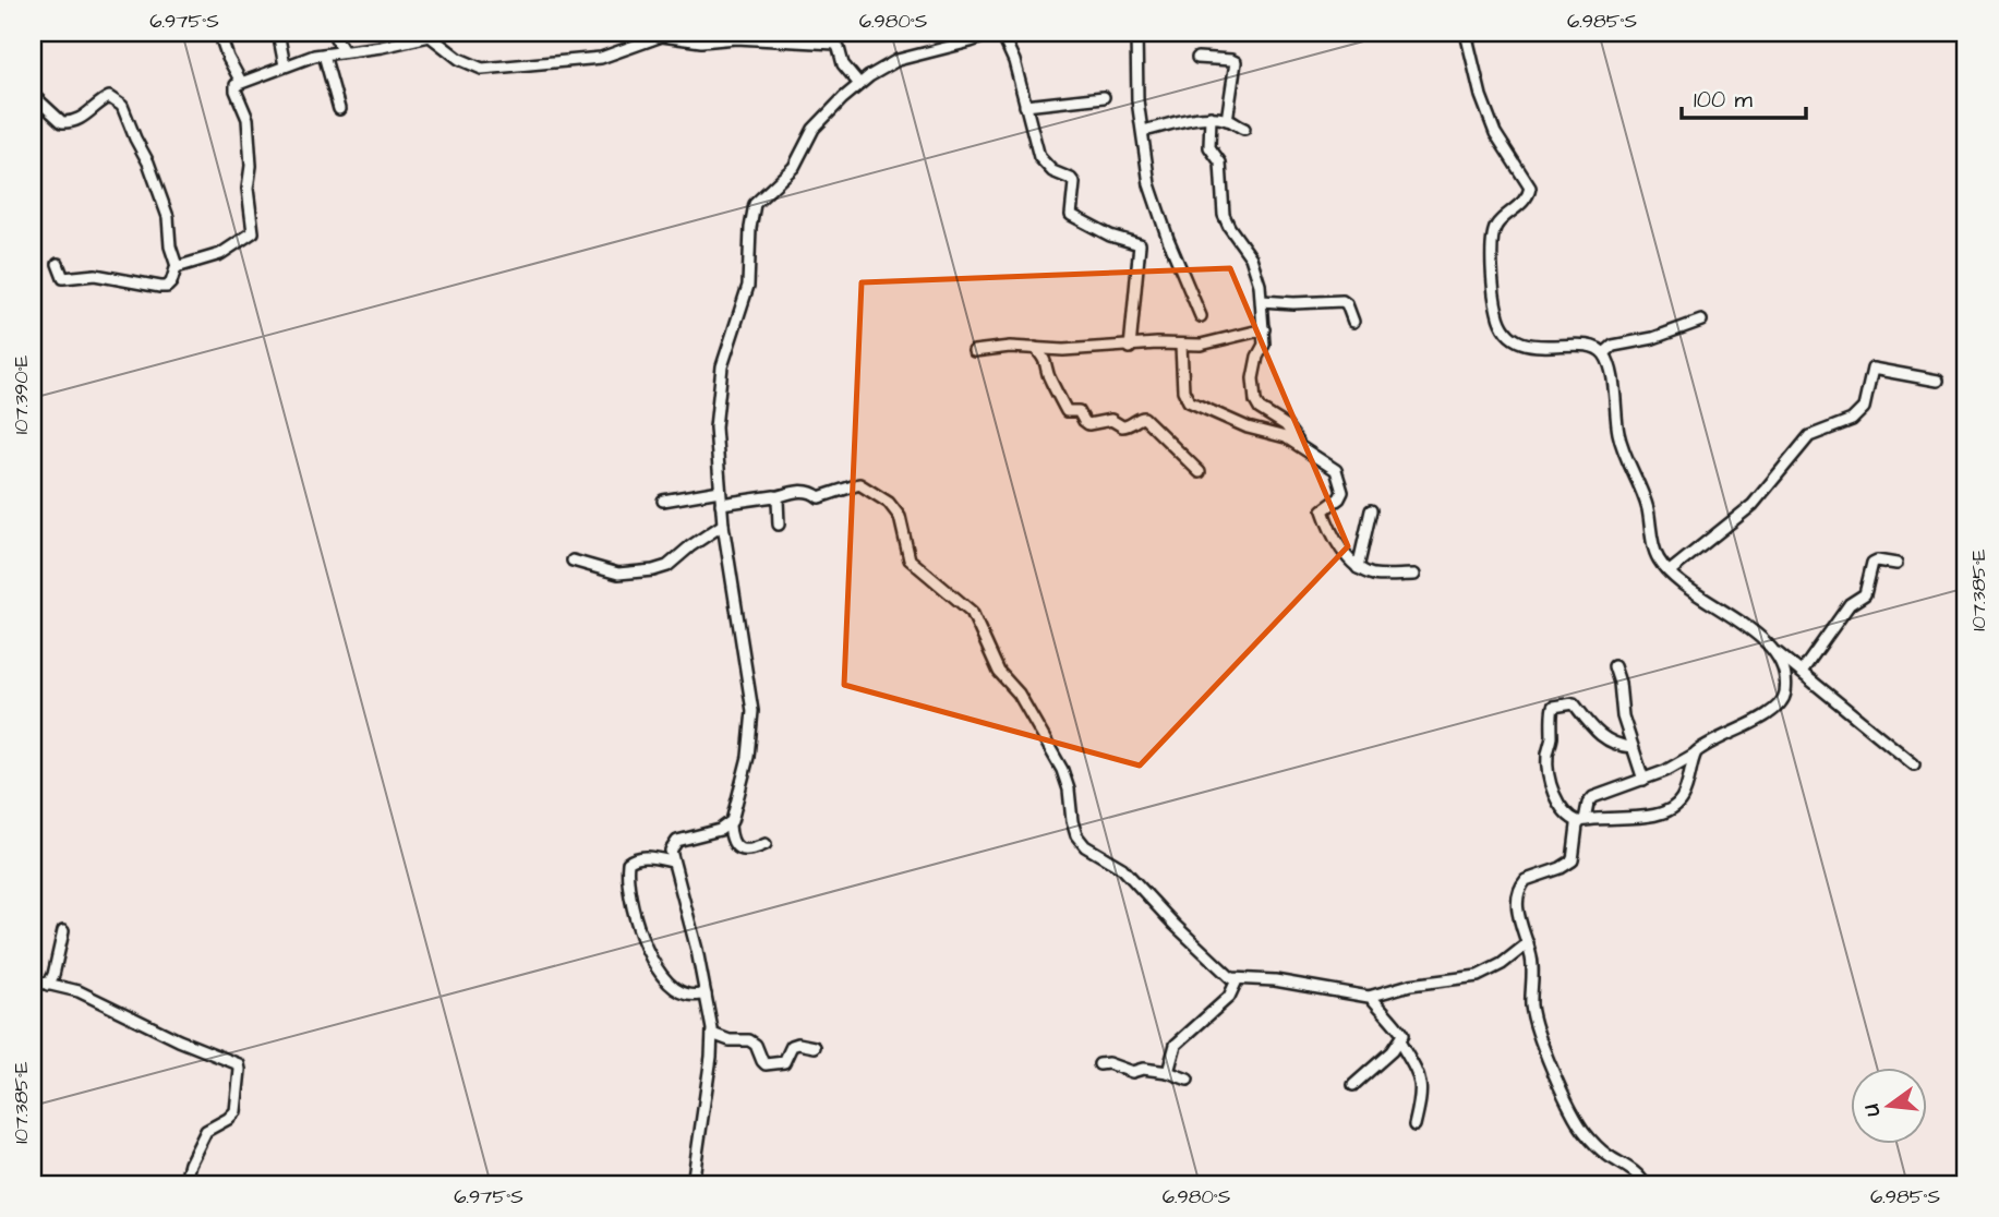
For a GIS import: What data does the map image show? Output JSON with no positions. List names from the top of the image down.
{
  "scale_bar": "100 m",
  "north": "left",
  "coordinates": [
    "6.975°S",
    "6.980°S",
    "6.985°S",
    "107.390°E",
    "107.385°E"
  ]
}
